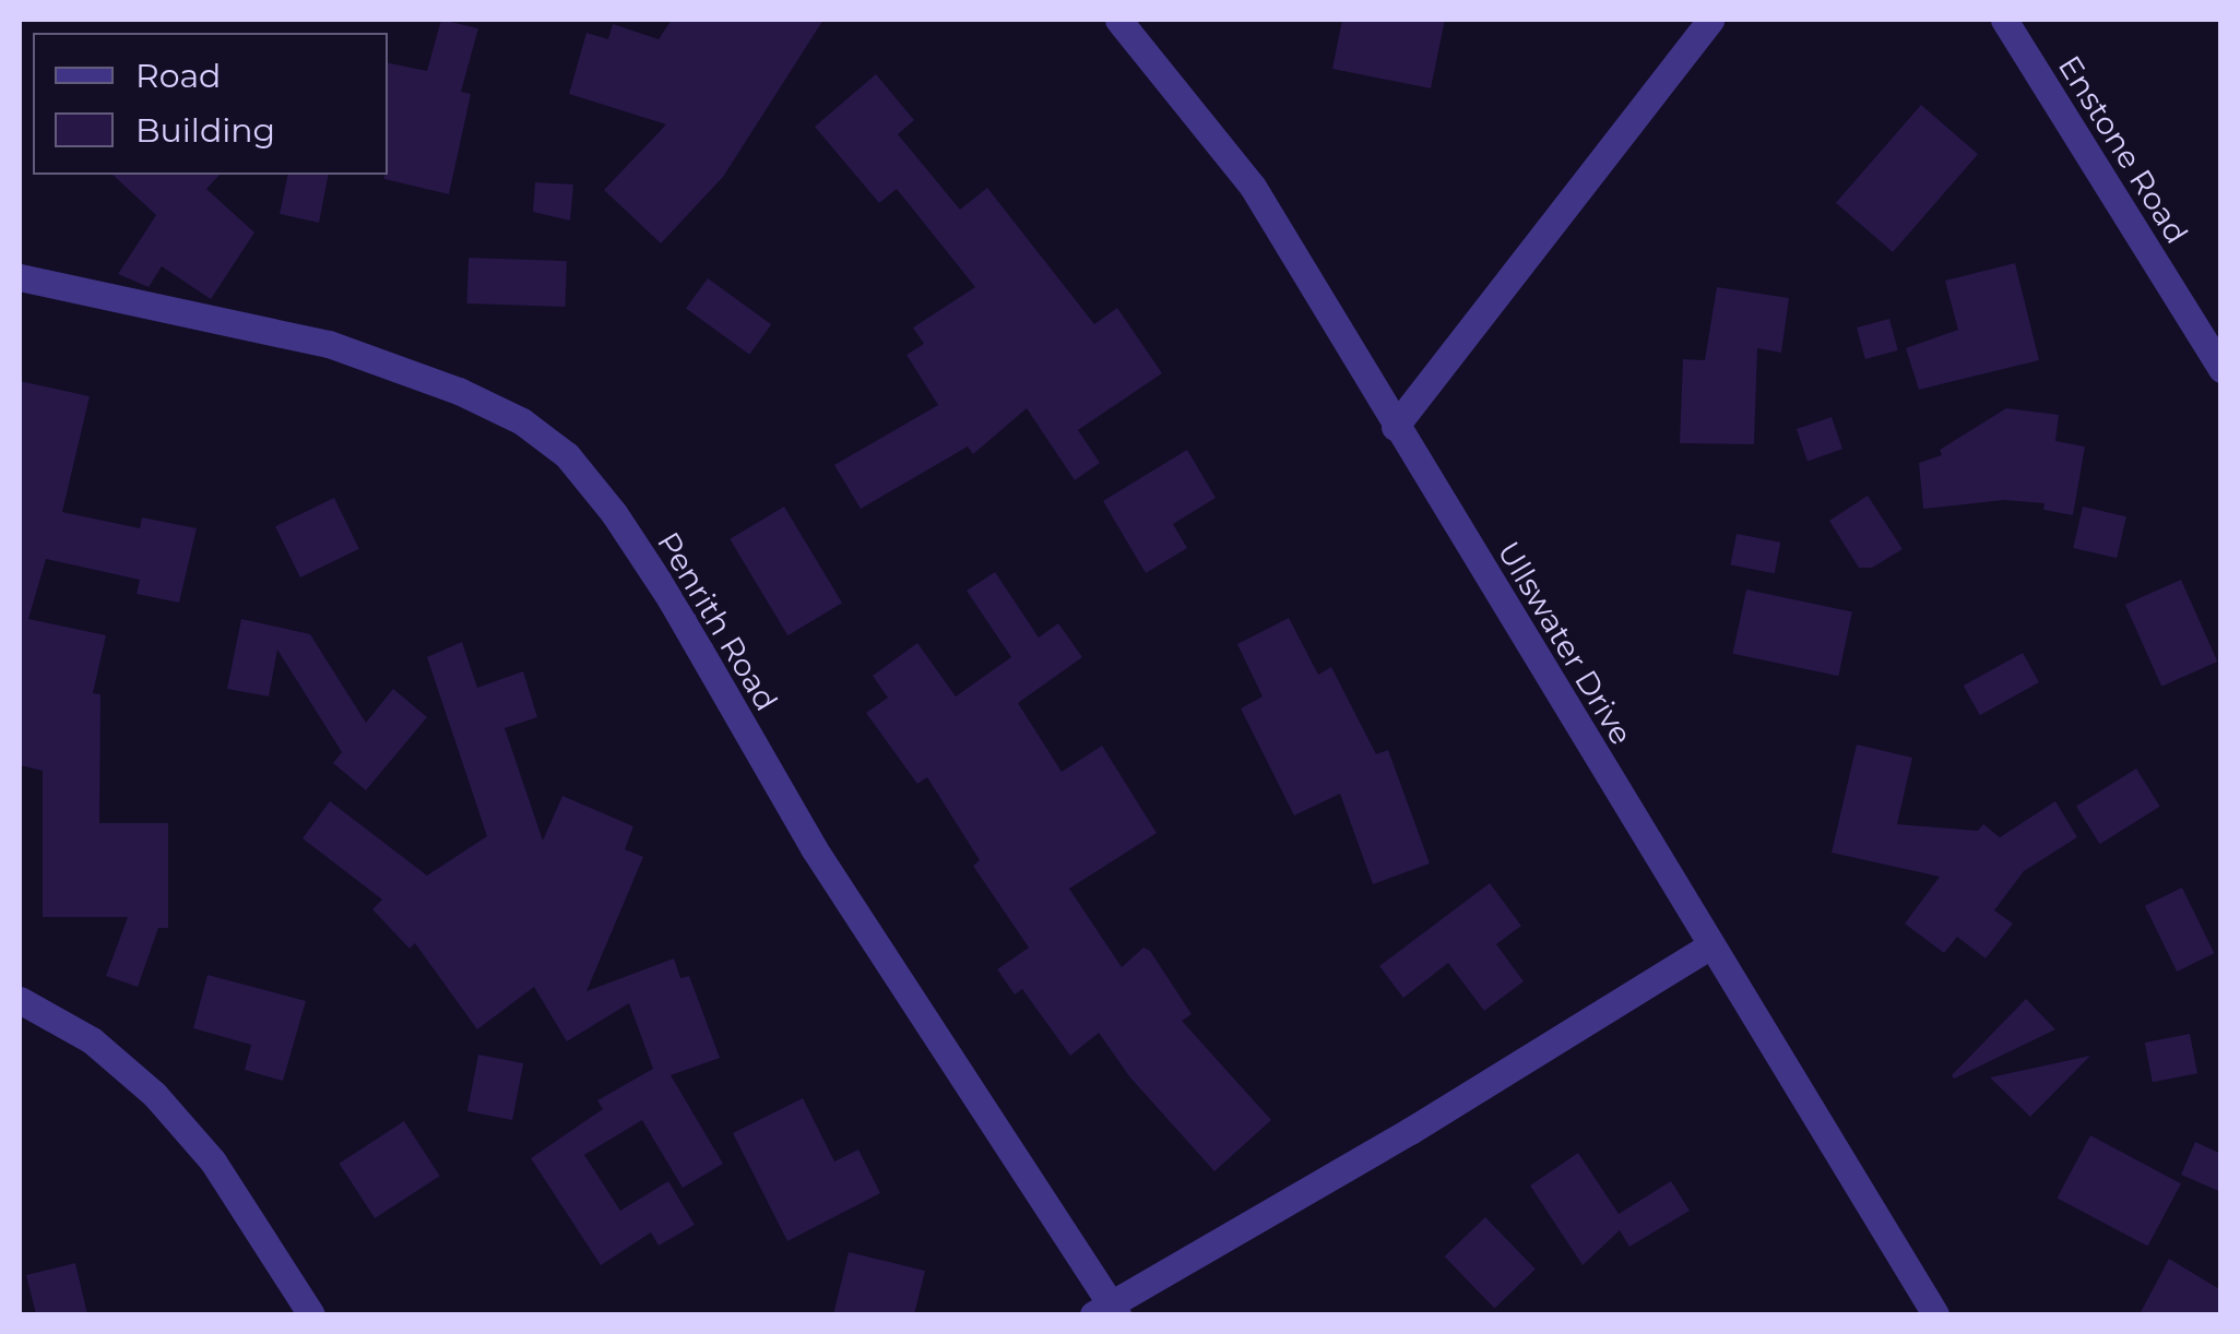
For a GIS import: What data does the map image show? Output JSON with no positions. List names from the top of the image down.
{
  "streets": {
    "street": ["Enstone Road", "Penrith Road", "Ullswater Drive"]
  },
  "legend": ["Road", "Building"]
}
